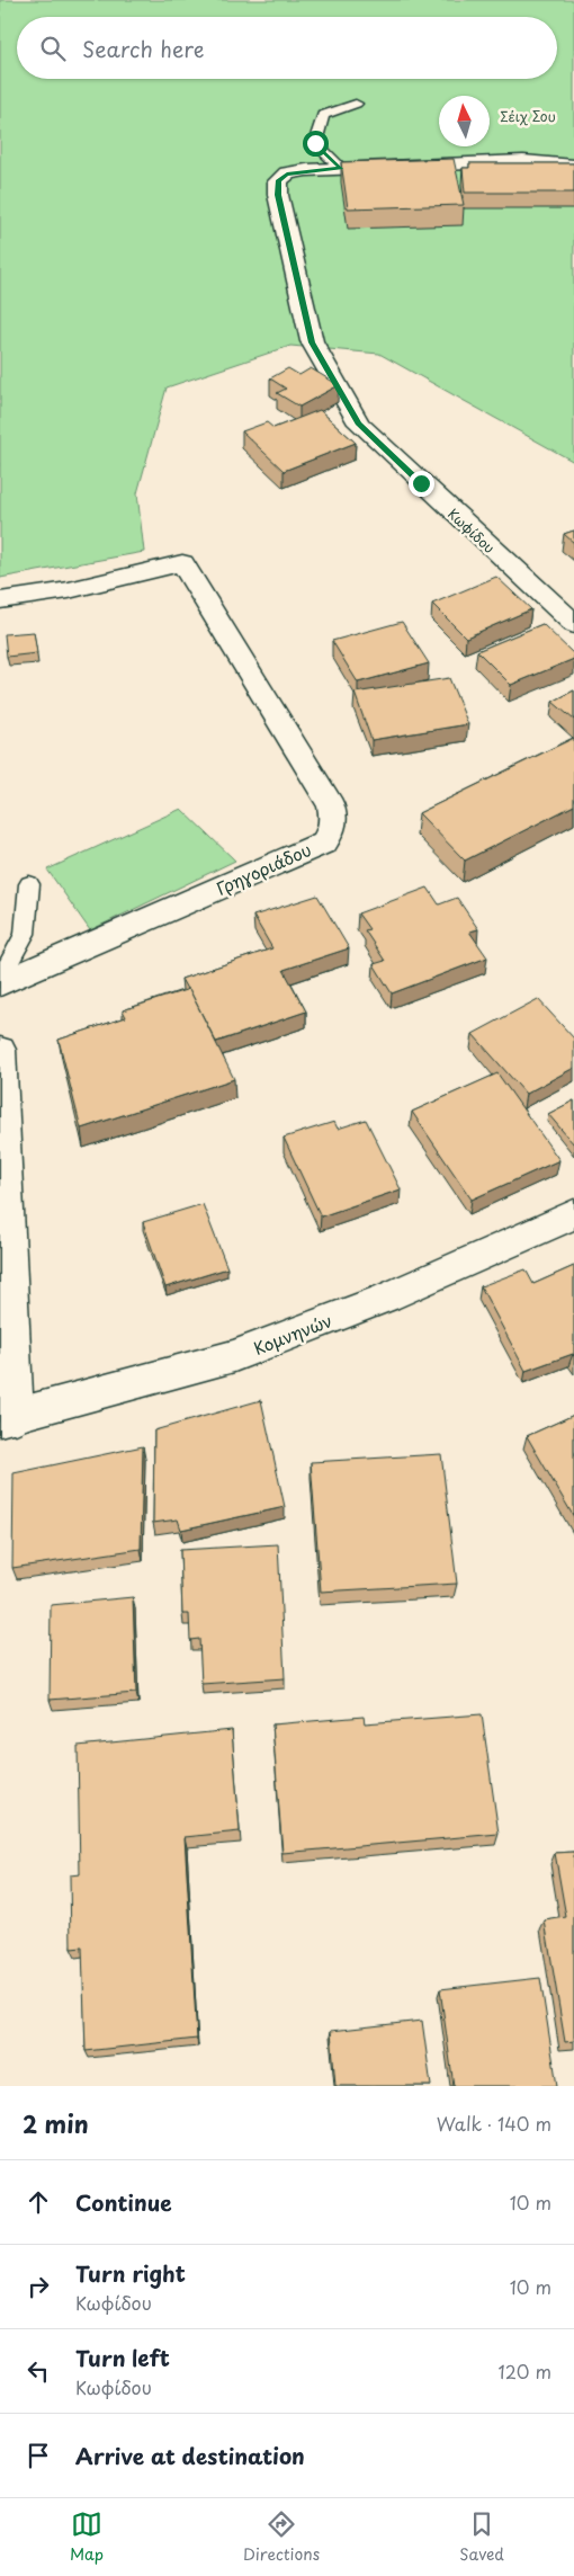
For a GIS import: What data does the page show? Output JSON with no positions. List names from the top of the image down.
{
  "streets": {
    "street": ["Κωφίδου", "Γρηγοριάδου", "Κομνηνών"]
  },
  "parks": ["Σέιχ Σου"],
  "north": "top",
  "page": {
    "search": "Search here",
    "heading": ["2 min", "Walk · 140 m"],
    "list": [
      ["Continue", "10 m"],
      ["Turn right", "Κωφίδου", "10 m"],
      ["Turn left", "Κωφίδου", "120 m"],
      "Arrive at destination"
    ],
    "nav": ["Map", "Directions", "Saved"]
  }
}
